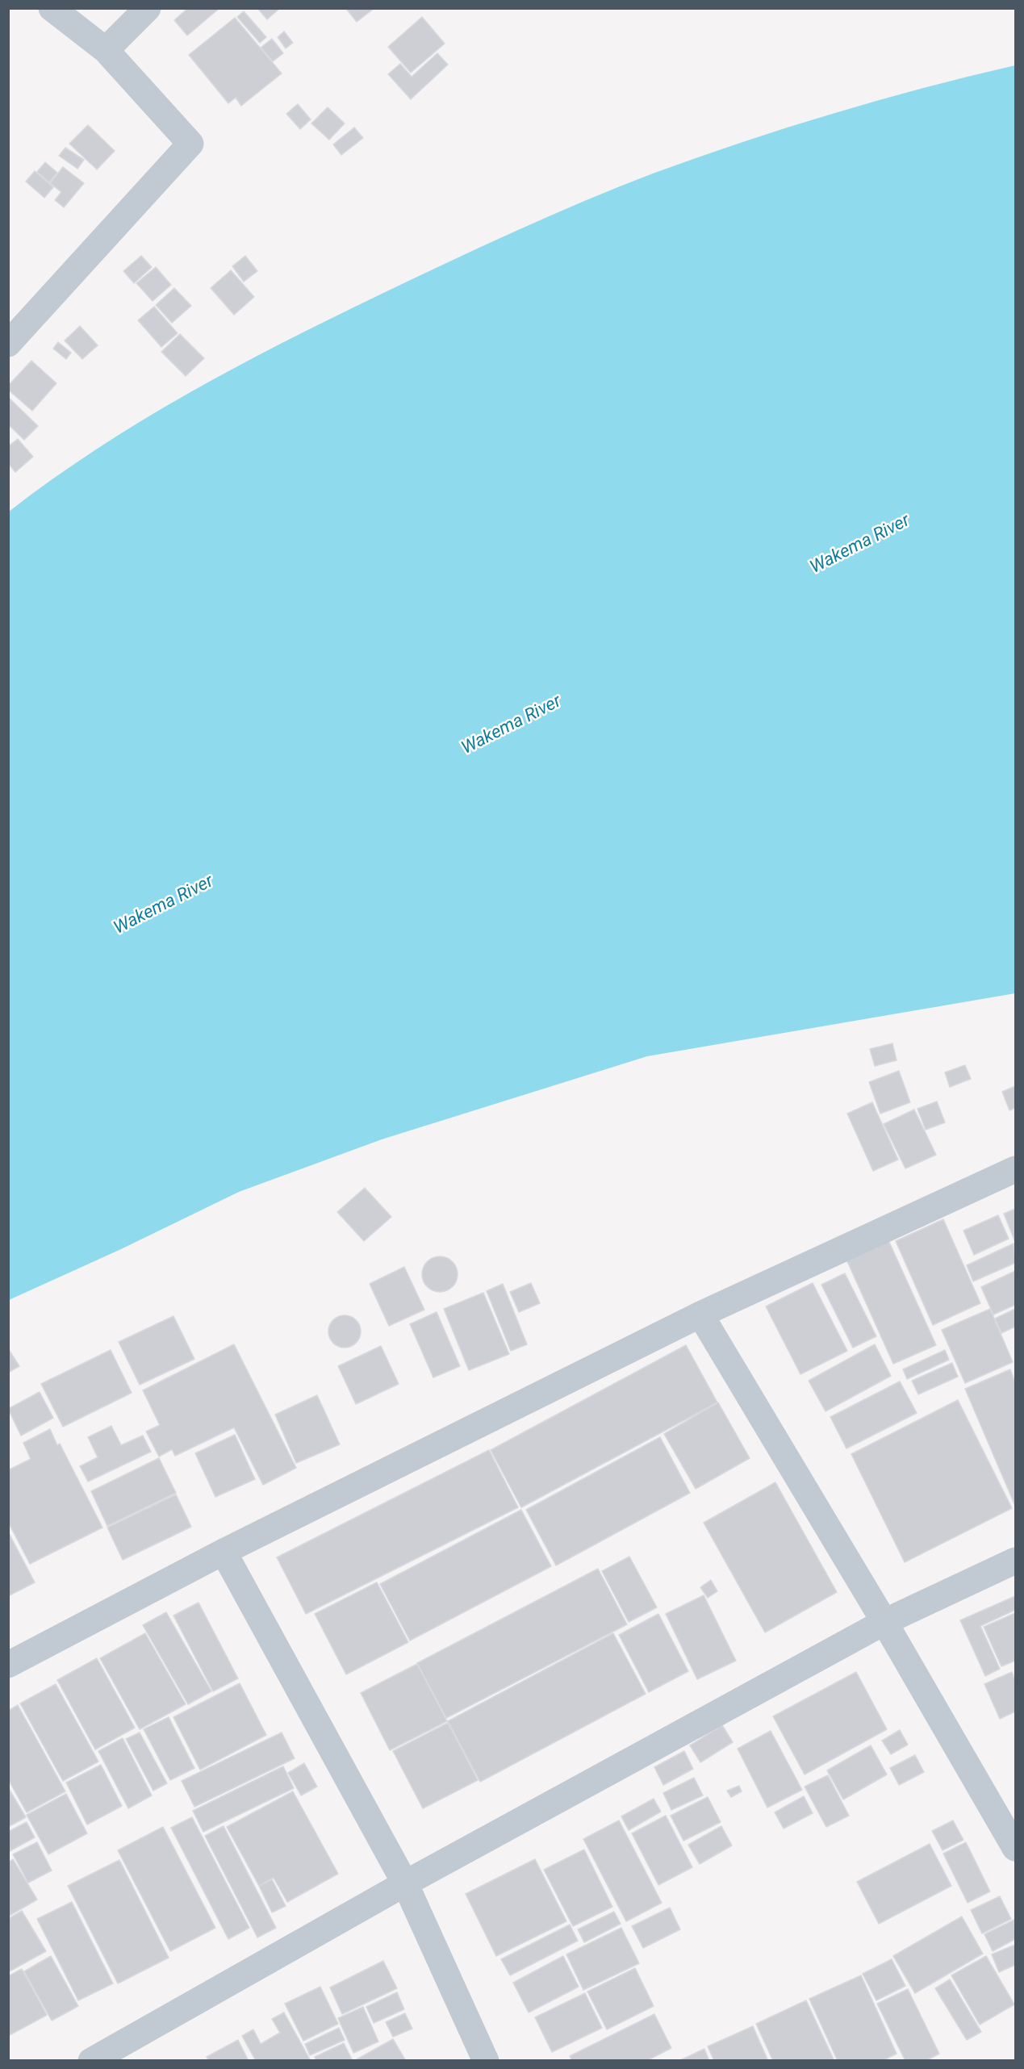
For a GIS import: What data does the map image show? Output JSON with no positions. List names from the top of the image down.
{
  "water": ["Wakema River"]
}
